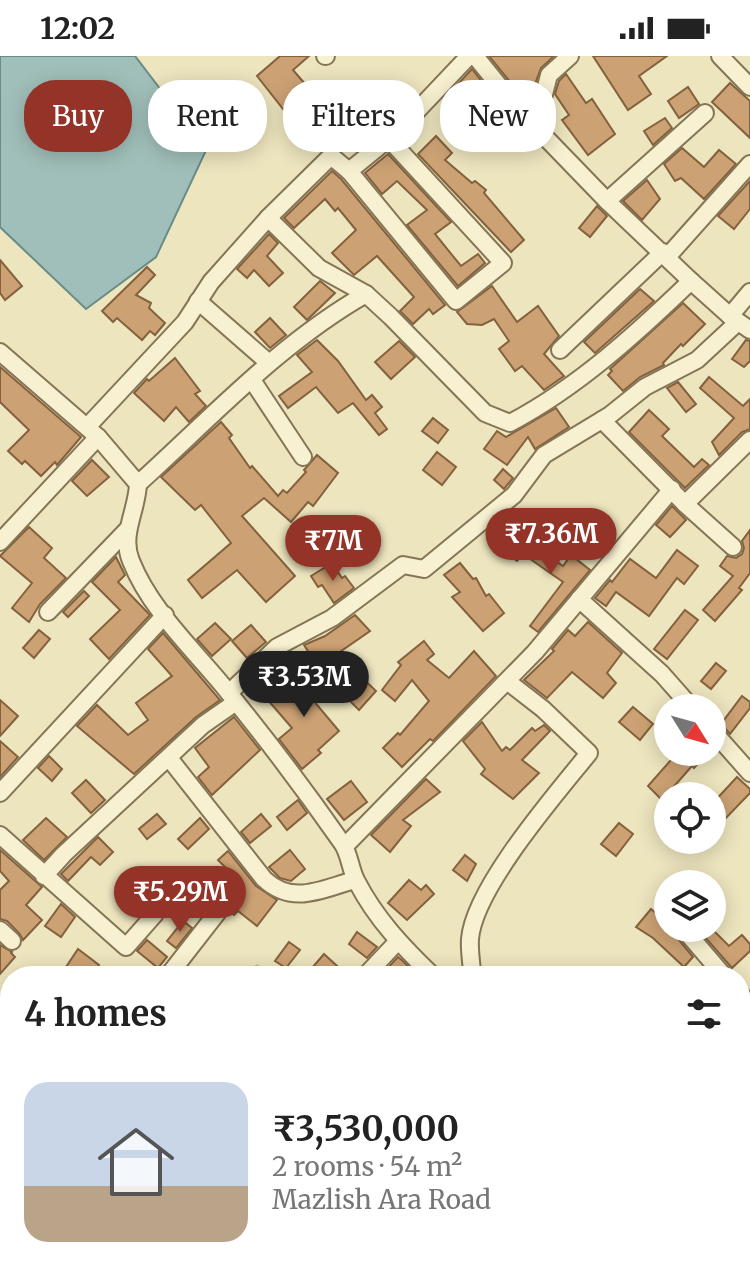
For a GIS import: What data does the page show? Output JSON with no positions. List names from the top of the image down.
{
  "north": "bottom right",
  "page": {
    "status": "12:02",
    "chip": [
      "Buy",
      "Rent",
      "Filters",
      "New"
    ],
    "price": [
      "₹7.36M",
      "₹7M",
      "₹3.53M",
      "₹5.29M"
    ],
    "heading": "4 homes",
    "list": [
      {
        "name": "₹3,530,000",
        "note": "2 rooms · 54 m² · Mazlish Ara Road"
      }
    ]
  }
}
